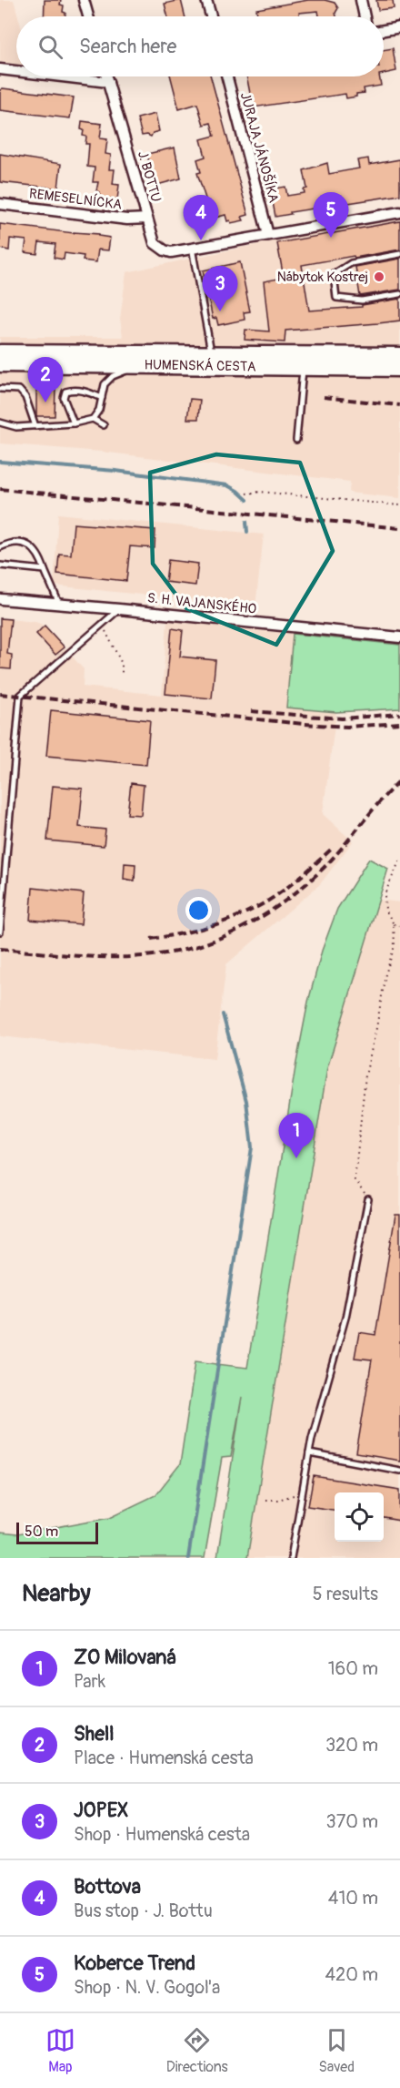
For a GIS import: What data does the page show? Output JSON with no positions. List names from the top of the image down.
{
  "streets": {
    "main road": ["HUMENSKÁ CESTA"],
    "street": [
      "JURAJA JÁNOŠÍKA",
      "J. BOTTU",
      "REMESELNÍCKA",
      "S. H. VAJANSKÉHO"
    ]
  },
  "crossings": [
    ["JURAJA JÁNOŠÍKA", "J. BOTTU"],
    ["J. BOTTU", "REMESELNÍCKA"]
  ],
  "places": ["Nábytok Kostrej"],
  "scale_bar": "50 m",
  "page": {
    "search": "Search here",
    "pins": [
      "5",
      "4",
      "3",
      "2",
      "1"
    ],
    "scale": "50 m",
    "heading": ["Nearby", "5 results"],
    "list": [
      {
        "mark": "1",
        "name": "ZO Milovaná",
        "note": "Park",
        "value": "160 m"
      },
      {
        "mark": "2",
        "name": "Shell",
        "note": "Place · Humenská cesta",
        "value": "320 m"
      },
      {
        "mark": "3",
        "name": "JOPEX",
        "note": "Shop · Humenská cesta",
        "value": "370 m"
      },
      {
        "mark": "4",
        "name": "Bottova",
        "note": "Bus stop · J. Bottu",
        "value": "410 m"
      },
      {
        "mark": "5",
        "name": "Koberce Trend",
        "note": "Shop · N. V. Gogoľa",
        "value": "420 m"
      }
    ],
    "nav": ["Map", "Directions", "Saved"]
  }
}
